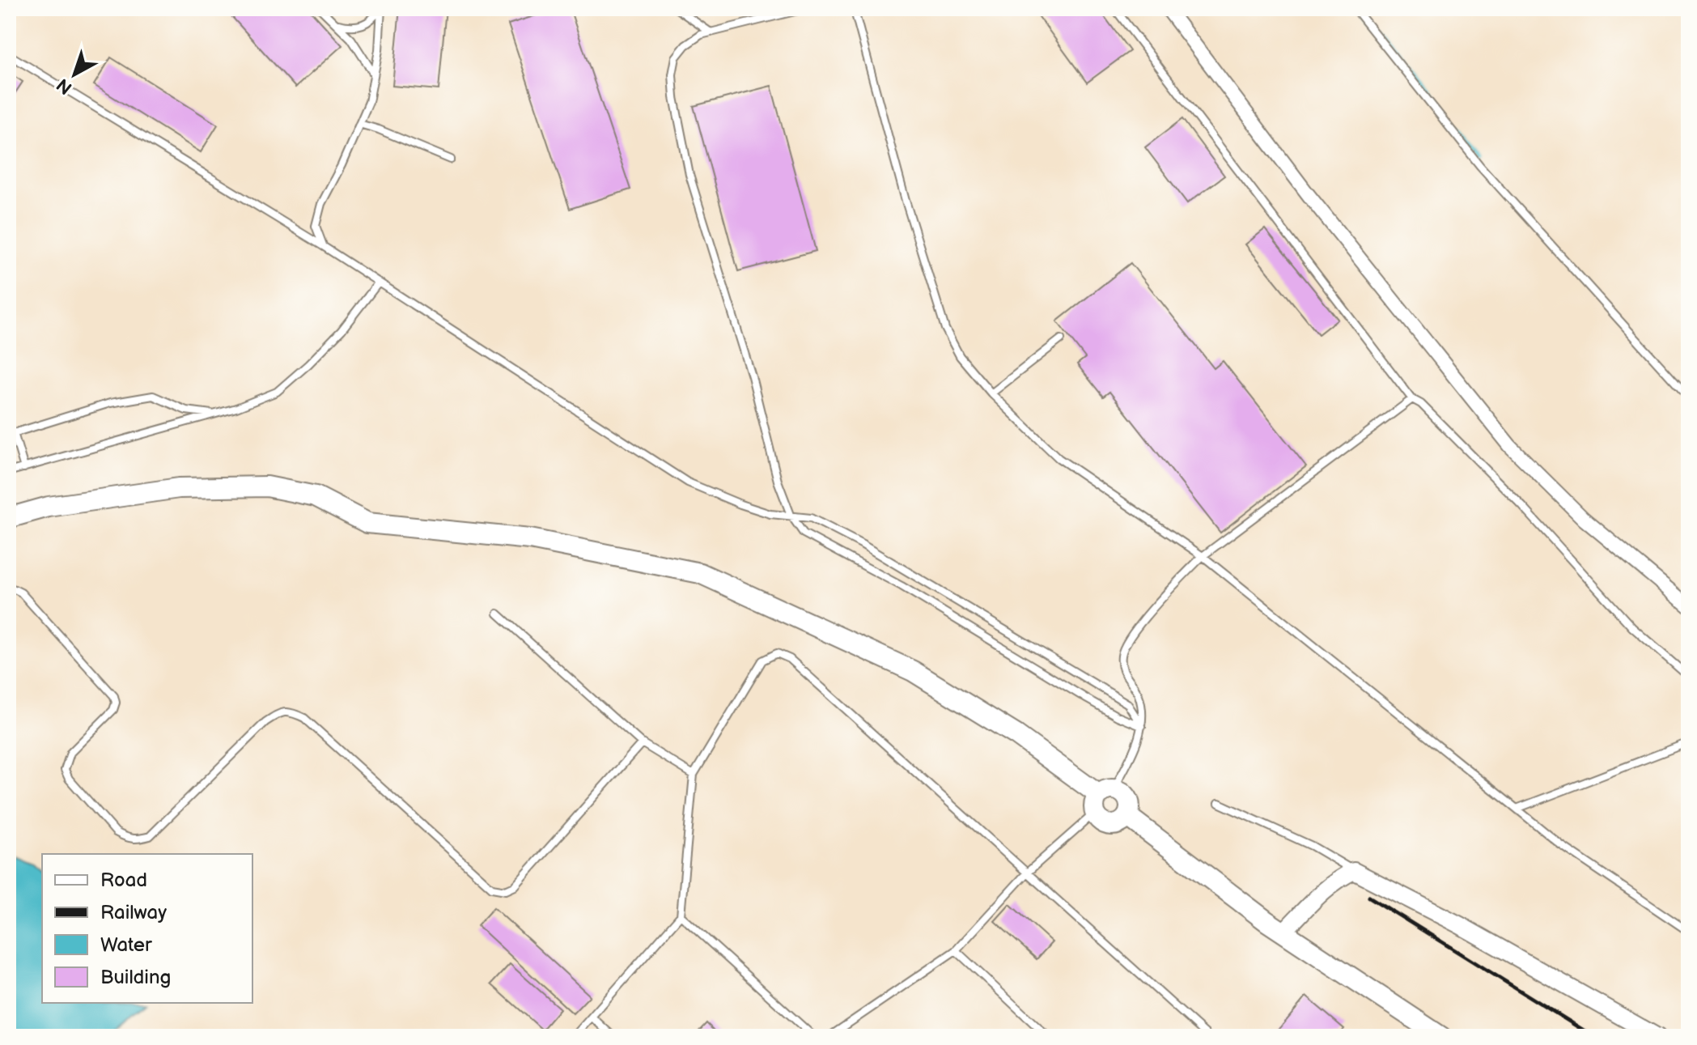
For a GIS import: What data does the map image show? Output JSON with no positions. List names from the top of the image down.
{
  "legend": [
    "Road",
    "Railway",
    "Water",
    "Building"
  ],
  "north": "bottom left"
}
